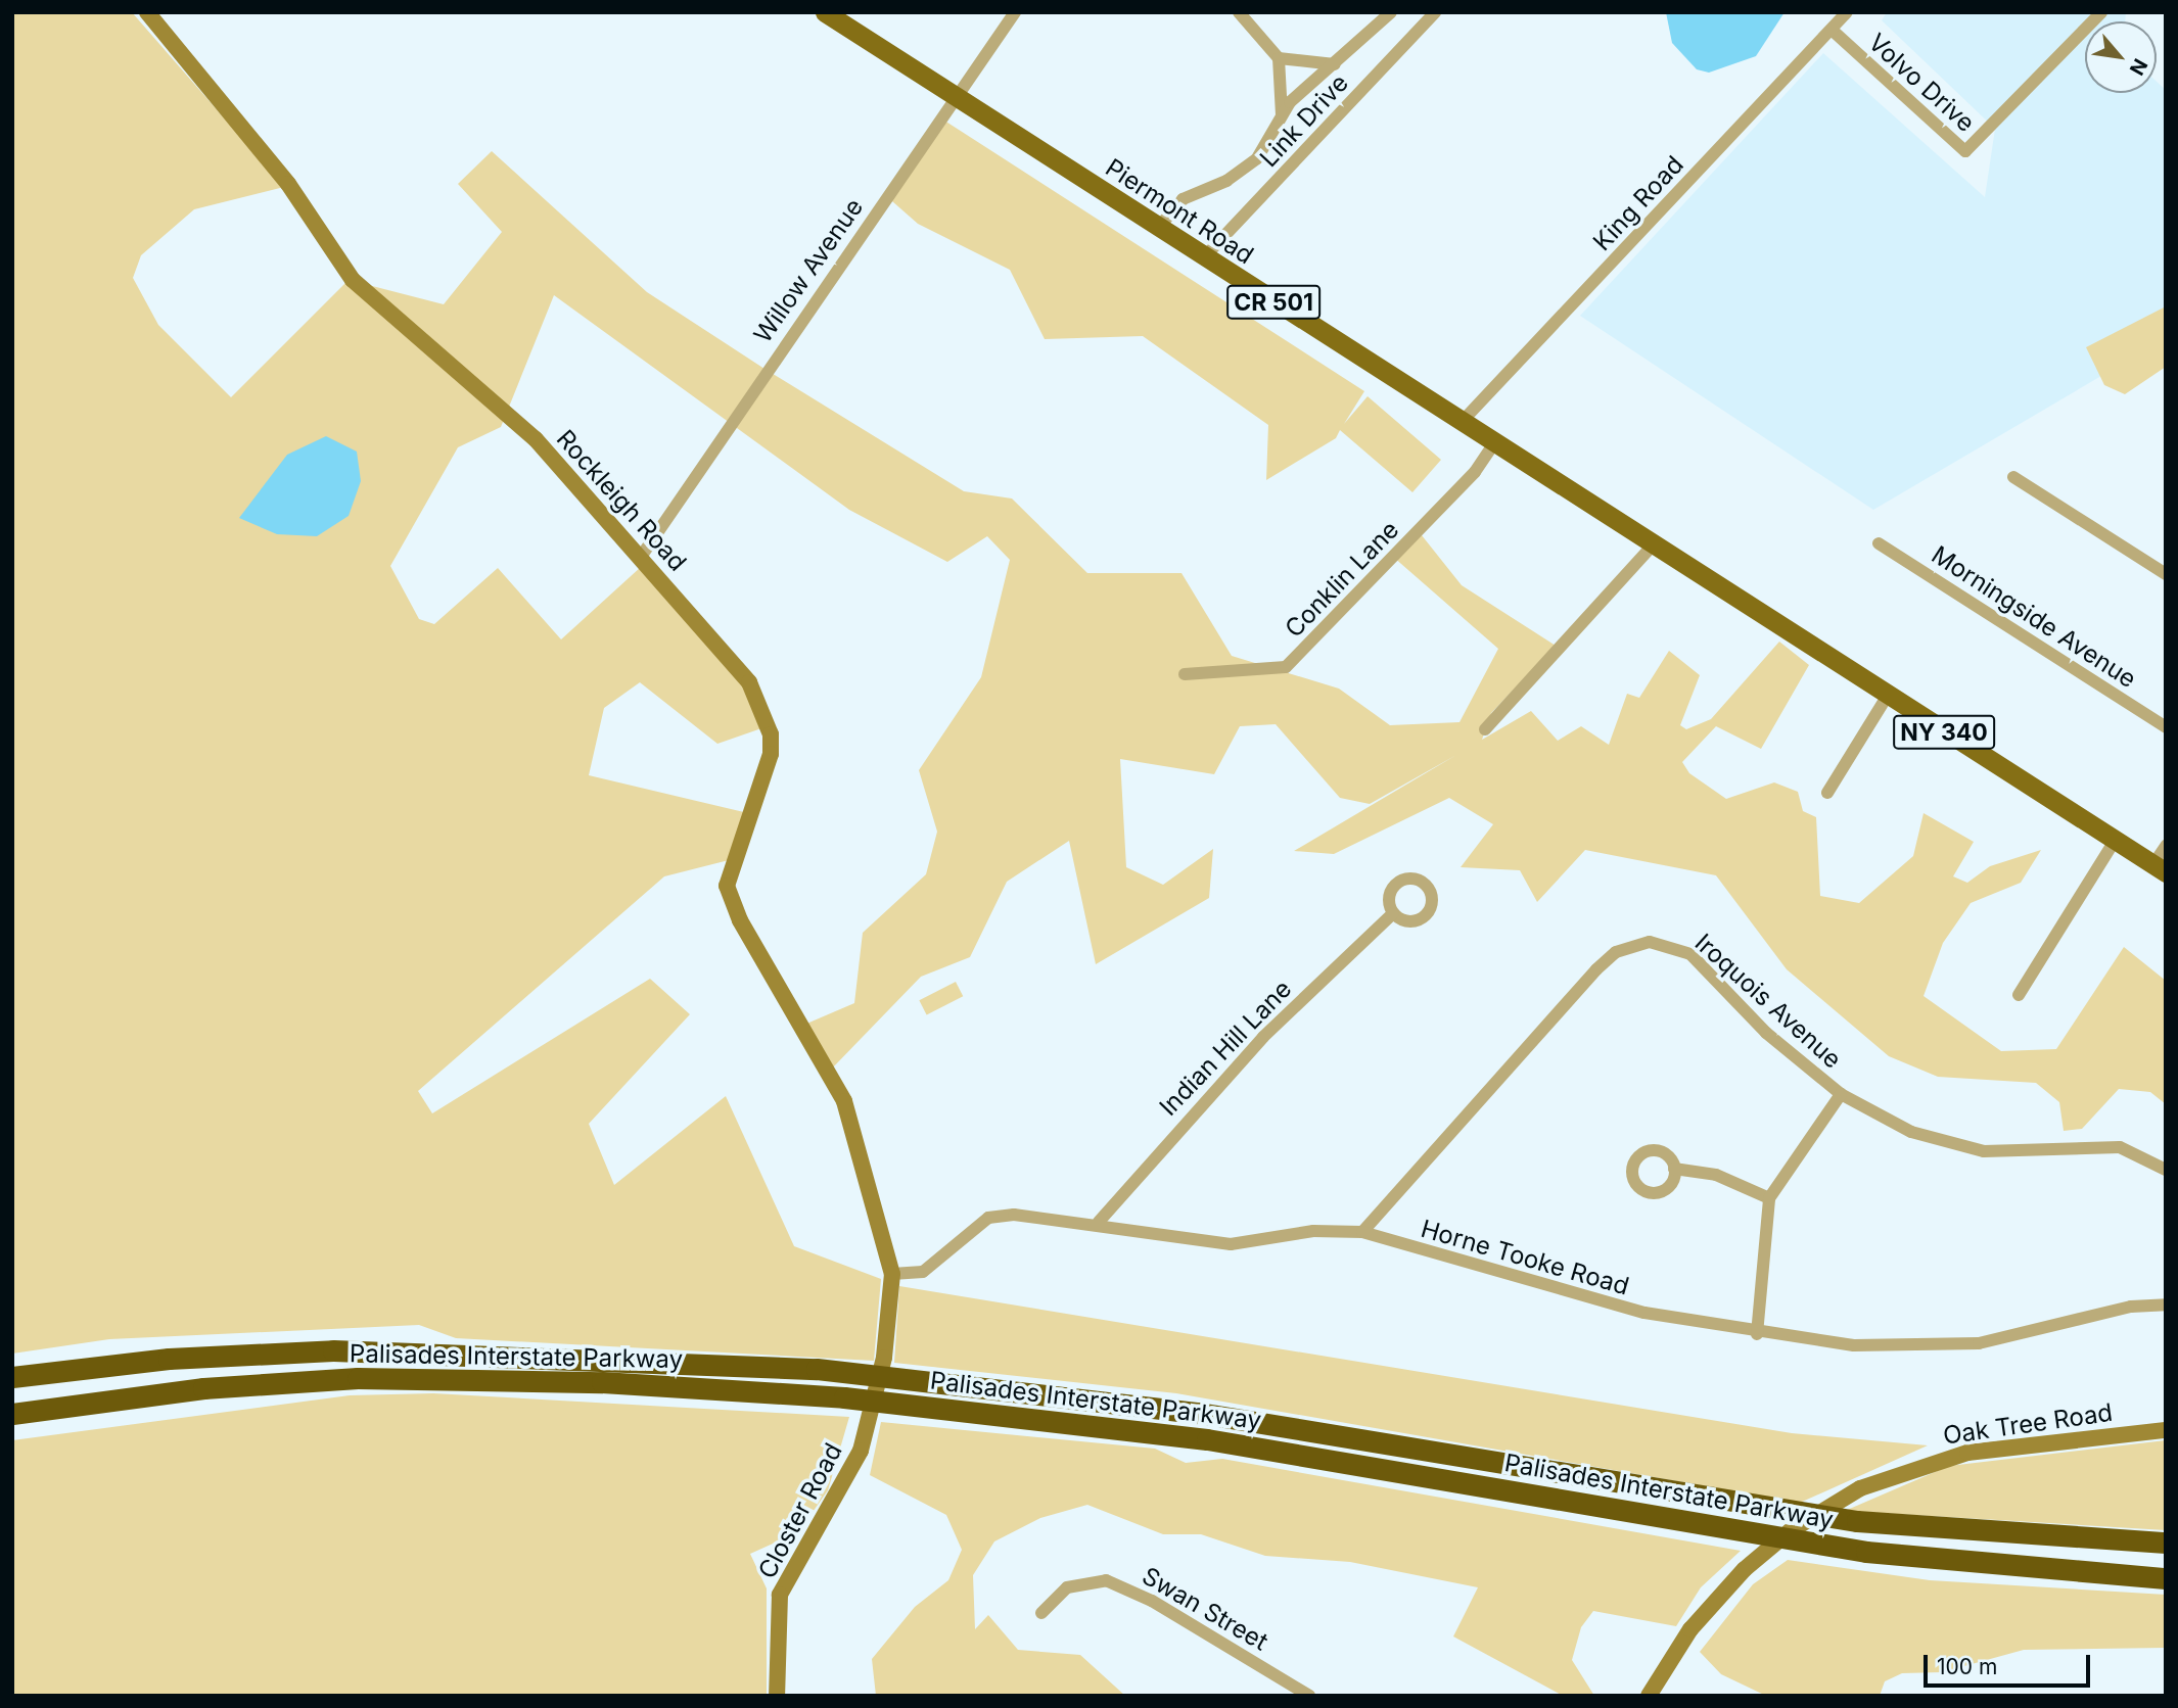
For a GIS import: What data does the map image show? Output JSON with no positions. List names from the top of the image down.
{
  "streets": {
    "highway": ["Palisades Interstate Parkway"],
    "main road": ["Piermont Road", "CR 501", "NY 340"],
    "street": [
      "Volvo Drive",
      "Link Drive",
      "King Road",
      "Willow Avenue",
      "Rockleigh Road",
      "Conklin Lane",
      "Morningside Avenue",
      "Iroquois Avenue",
      "Indian Hill Lane",
      "Horne Tooke Road",
      "Oak Tree Road",
      "Closter Road",
      "Swan Street"
    ]
  },
  "crossings": [
    ["Volvo Drive", "King Road"],
    ["Link Drive", "Piermont Road"],
    ["King Road", "Piermont Road"],
    ["Piermont Road", "Willow Avenue"],
    ["Piermont Road", "Conklin Lane"],
    ["Piermont Road", "NY 340"],
    ["Willow Avenue", "Rockleigh Road"],
    ["Rockleigh Road", "Closter Road"],
    ["Iroquois Avenue", "Horne Tooke Road"],
    ["Indian Hill Lane", "Horne Tooke Road"],
    ["Horne Tooke Road", "Closter Road"]
  ],
  "scale_bar": "100 m",
  "north": "bottom right"
}
